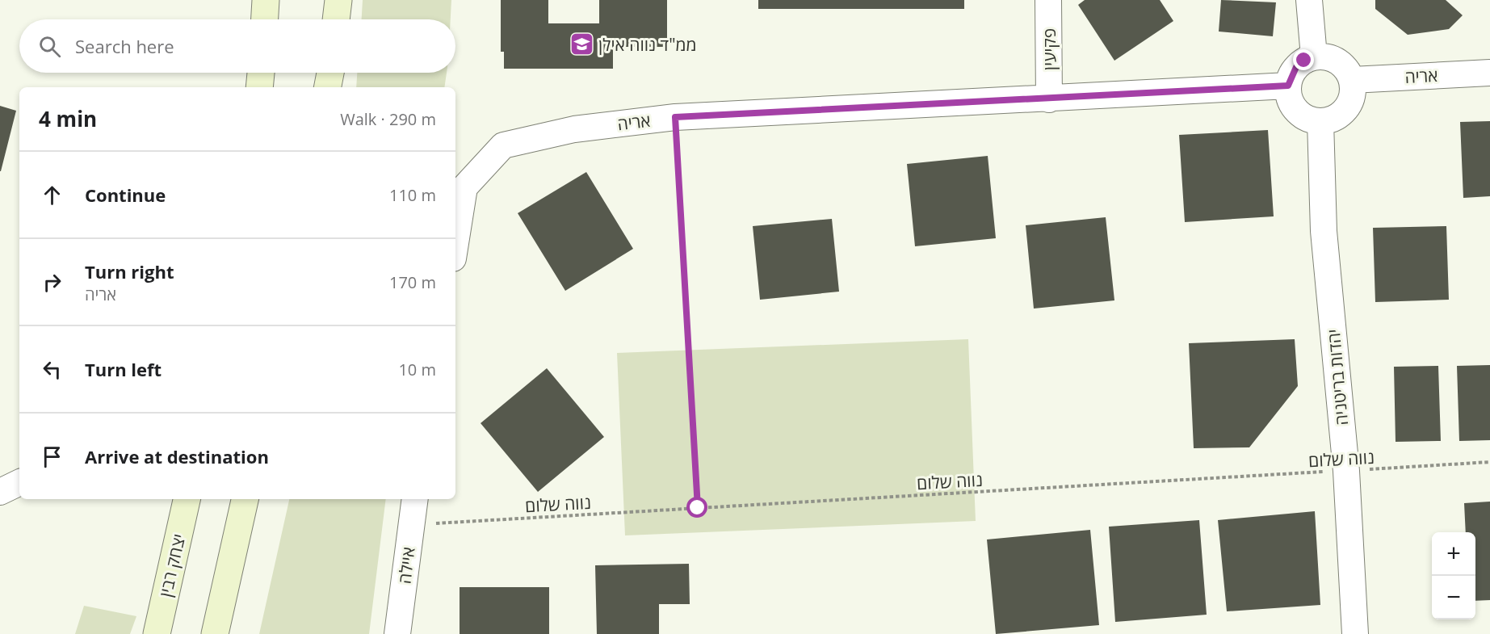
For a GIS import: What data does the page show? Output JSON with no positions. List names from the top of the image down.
{
  "streets": {
    "main road": ["יצחק רבין"],
    "street": [
      "פקיעין",
      "אריה",
      "יהדות בריטניה",
      "איילה"
    ],
    "path": ["נווה שלום"]
  },
  "crossings": [
    ["פקיעין", "אריה"],
    ["אריה", "יהדות בריטניה"],
    ["יהדות בריטניה", "נווה שלום"],
    ["נווה שלום", "איילה"]
  ],
  "places": {
    "school or university": ["ממ\"ד נווה אילן"]
  },
  "page": {
    "search": "Search here",
    "heading": ["4 min", "Walk · 290 m"],
    "list": [
      ["Continue", "110 m"],
      ["Turn right", "אריה", "170 m"],
      ["Turn left", "10 m"],
      "Arrive at destination"
    ],
    "map_buttons": ["+", "−"]
  }
}
